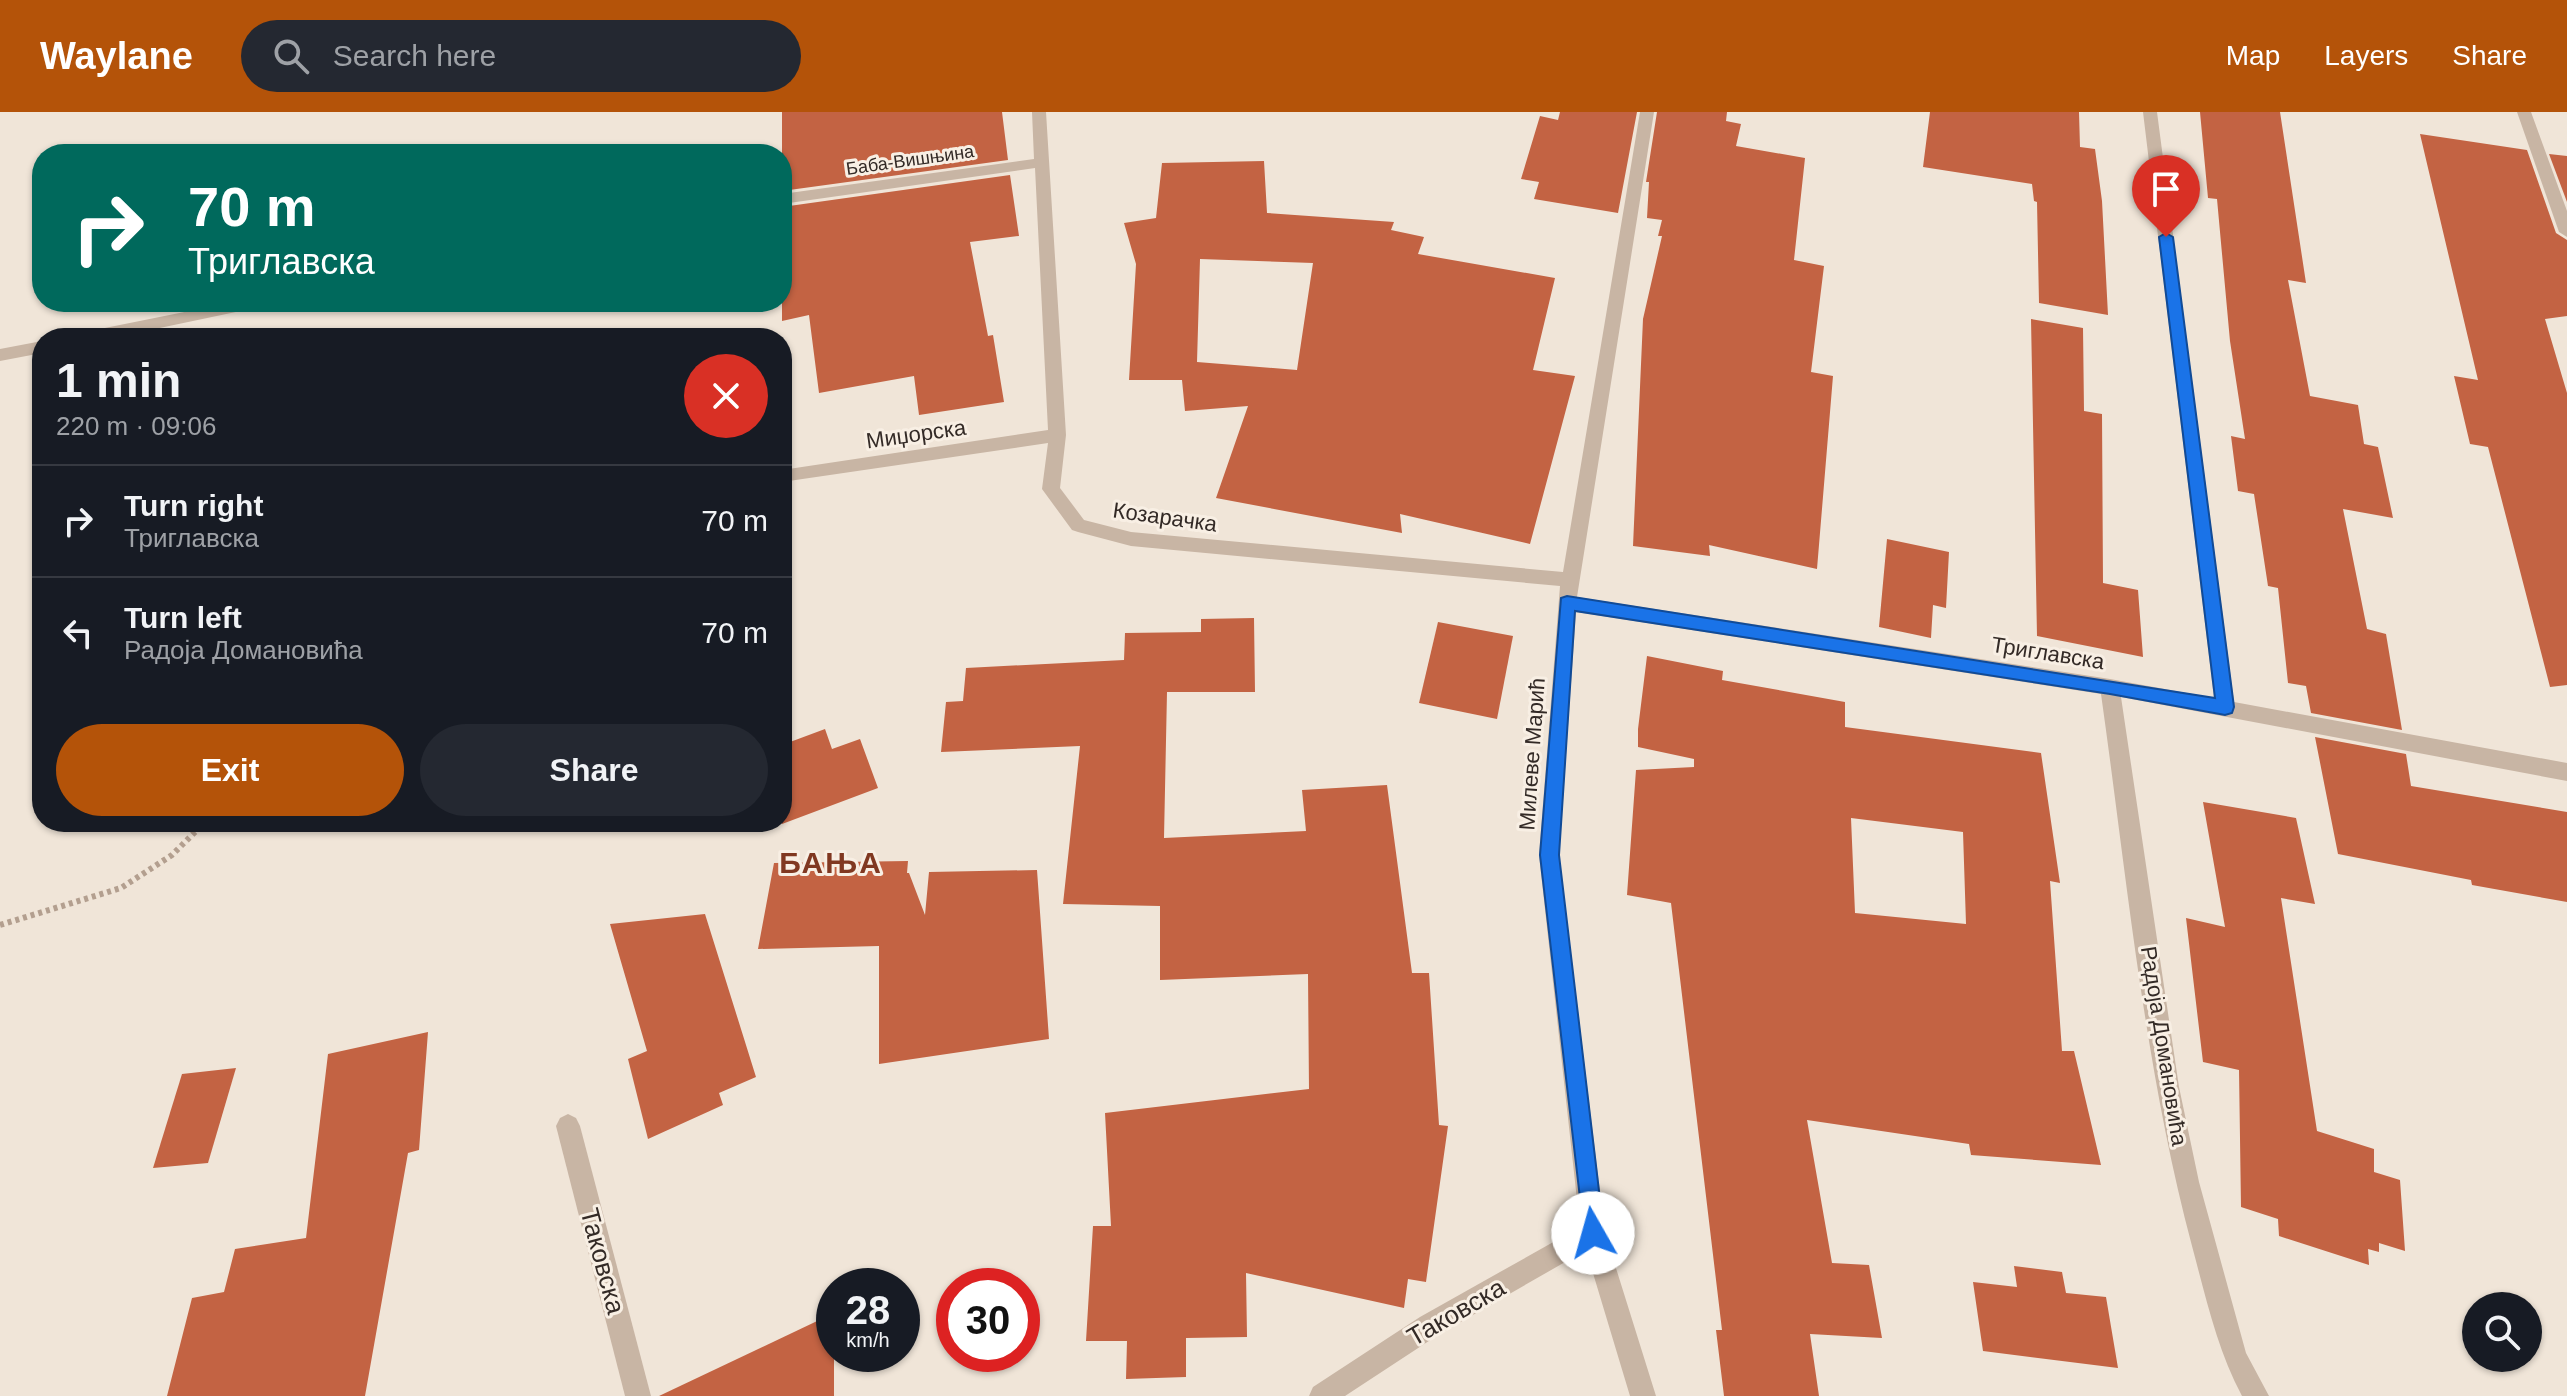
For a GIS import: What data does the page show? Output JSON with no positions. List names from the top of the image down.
{
  "streets": {
    "street": [
      "Баба-Вишњина",
      "Миџорска",
      "Козарачка",
      "Триглавска",
      "Милеве Марић",
      "Радоја Домановића",
      "Таковска"
    ]
  },
  "crossings": [
    ["Баба-Вишњина", "Козарачка"],
    ["Миџорска", "Козарачка"],
    ["Козарачка", "Милеве Марић"],
    ["Триглавска", "Милеве Марић"],
    ["Триглавска", "Радоја Домановића"],
    ["Милеве Марић", "Таковска"]
  ],
  "districts": ["БАЊА"],
  "page": {
    "header": "Waylane",
    "search": "Search here",
    "nav": ["Map", "Layers", "Share"],
    "turn": ["70 m", "Триглавска"],
    "heading": ["1 min", "220 m · 09:06"],
    "list": [
      {
        "name": "Turn right",
        "note": "Триглавска",
        "value": "70 m"
      },
      {
        "name": "Turn left",
        "note": "Радоја Домановића",
        "value": "70 m"
      }
    ],
    "buttons": ["Exit", "Share"],
    "speed": "28 km/h",
    "limit": "30"
  }
}
